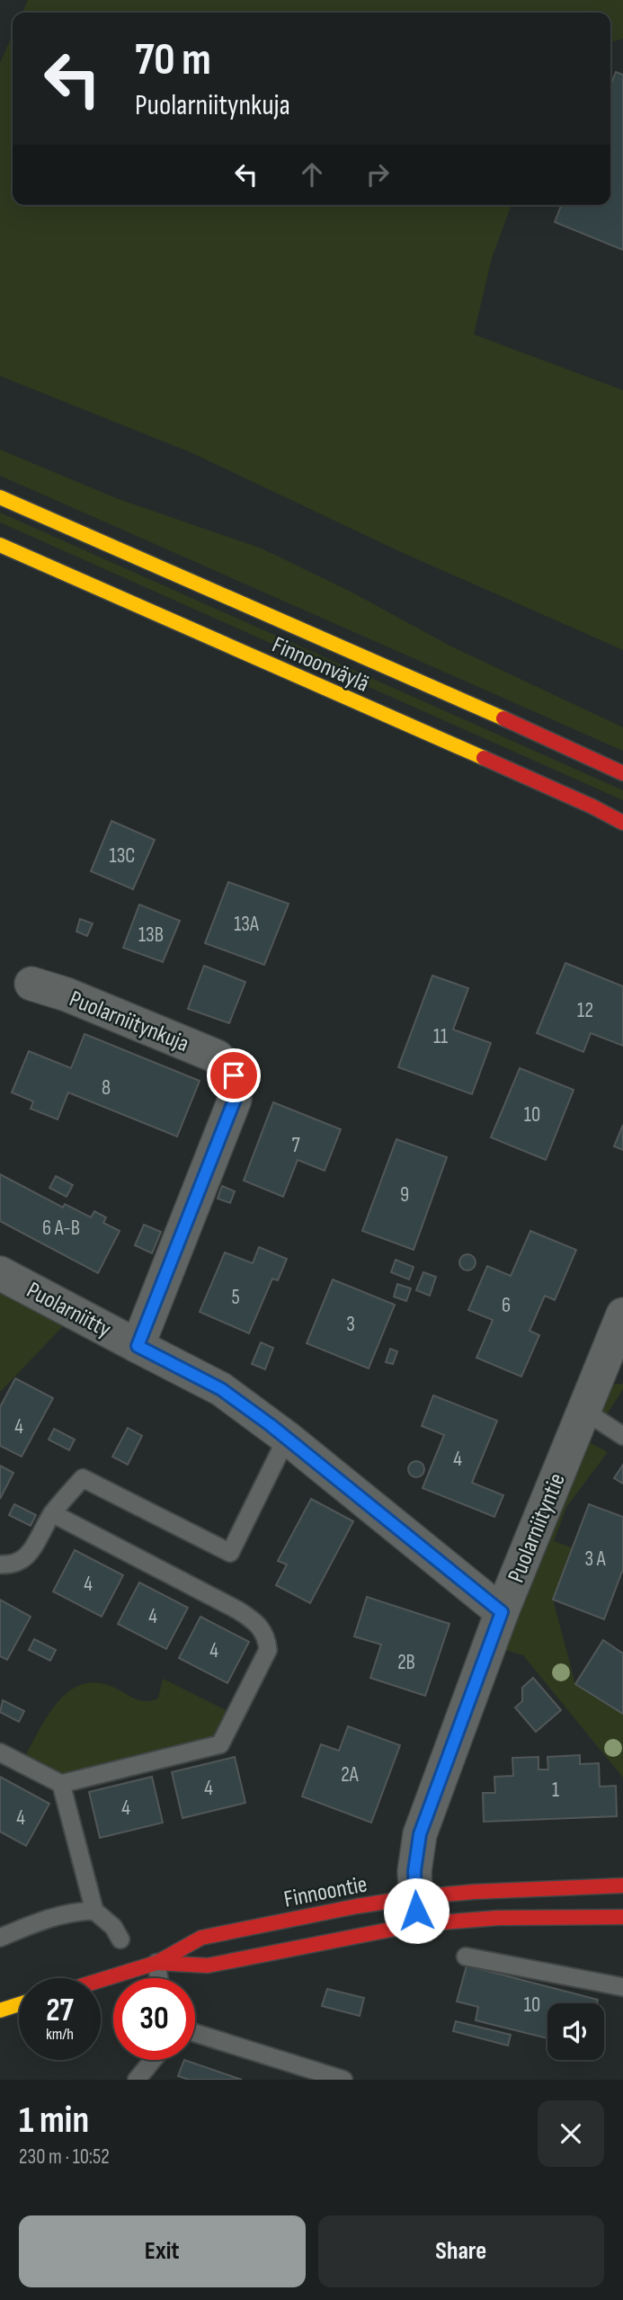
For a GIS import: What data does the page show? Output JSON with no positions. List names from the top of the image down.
{
  "streets": {
    "main road": ["Finnoonväylä", "Finnoontie"],
    "street": ["Puolarniitynkuja", "Puolarniitty", "Puolarniityntie"]
  },
  "crossings": [
    ["Puolarniitynkuja", "Puolarniitty"],
    ["Puolarniityntie", "Finnoontie"]
  ],
  "house_numbers": [
    "13C",
    "13A",
    "13B",
    "12",
    "11",
    "8",
    "10",
    "7",
    "9",
    "6 A-B",
    "5",
    "6",
    "3",
    "4",
    "4",
    "3 A",
    "4",
    "4",
    "4",
    "2B",
    "2A",
    "4",
    "1",
    "4",
    "4",
    "10"
  ],
  "page": {
    "turn": ["70 m", "Puolarniitynkuja"],
    "speed": "27 km/h",
    "limit": "30",
    "heading": ["1 min", "230 m · 10:52"],
    "buttons": ["Exit", "Share"]
  }
}
